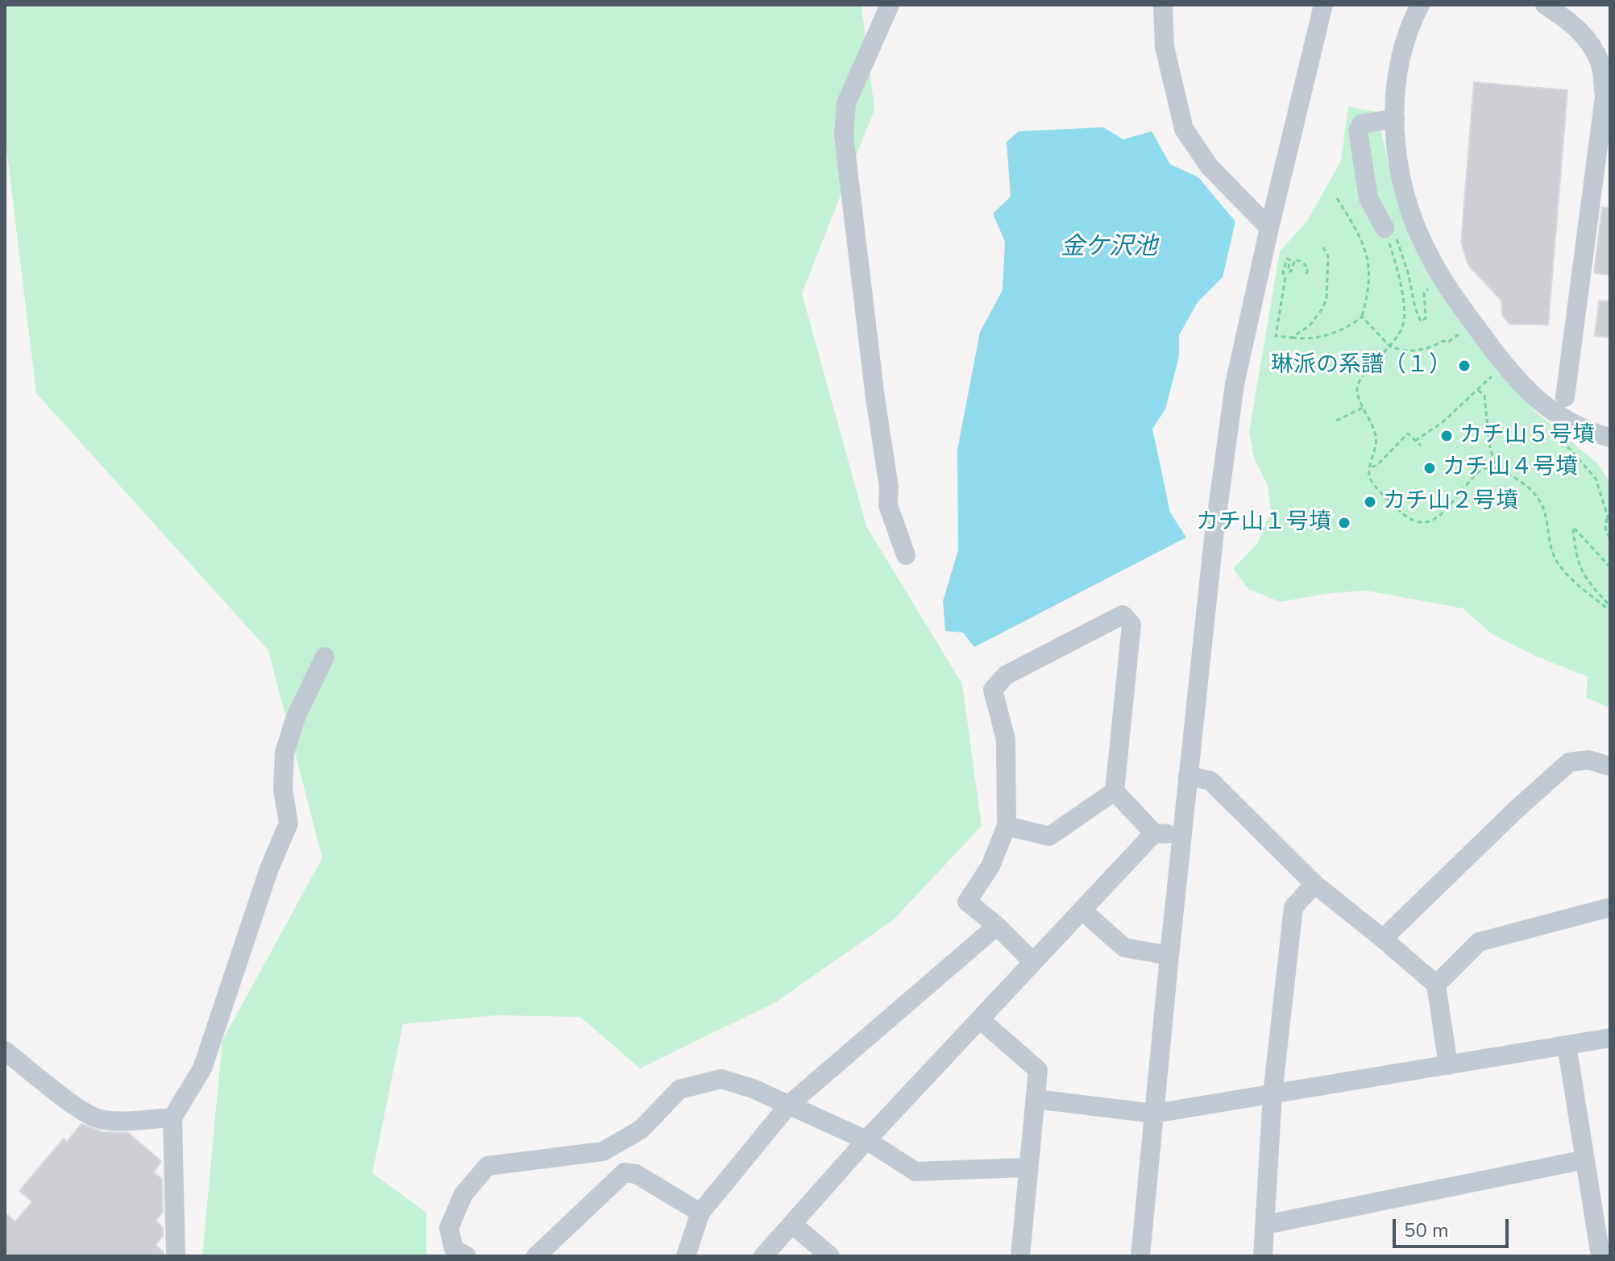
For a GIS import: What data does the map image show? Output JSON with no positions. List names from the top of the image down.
{
  "water": ["金ケ沢池"],
  "places": [
    "琳派の系譜（１）",
    "カチ山５号墳",
    "カチ山４号墳",
    "カチ山２号墳",
    "カチ山１号墳"
  ],
  "scale_bar": "50 m"
}
